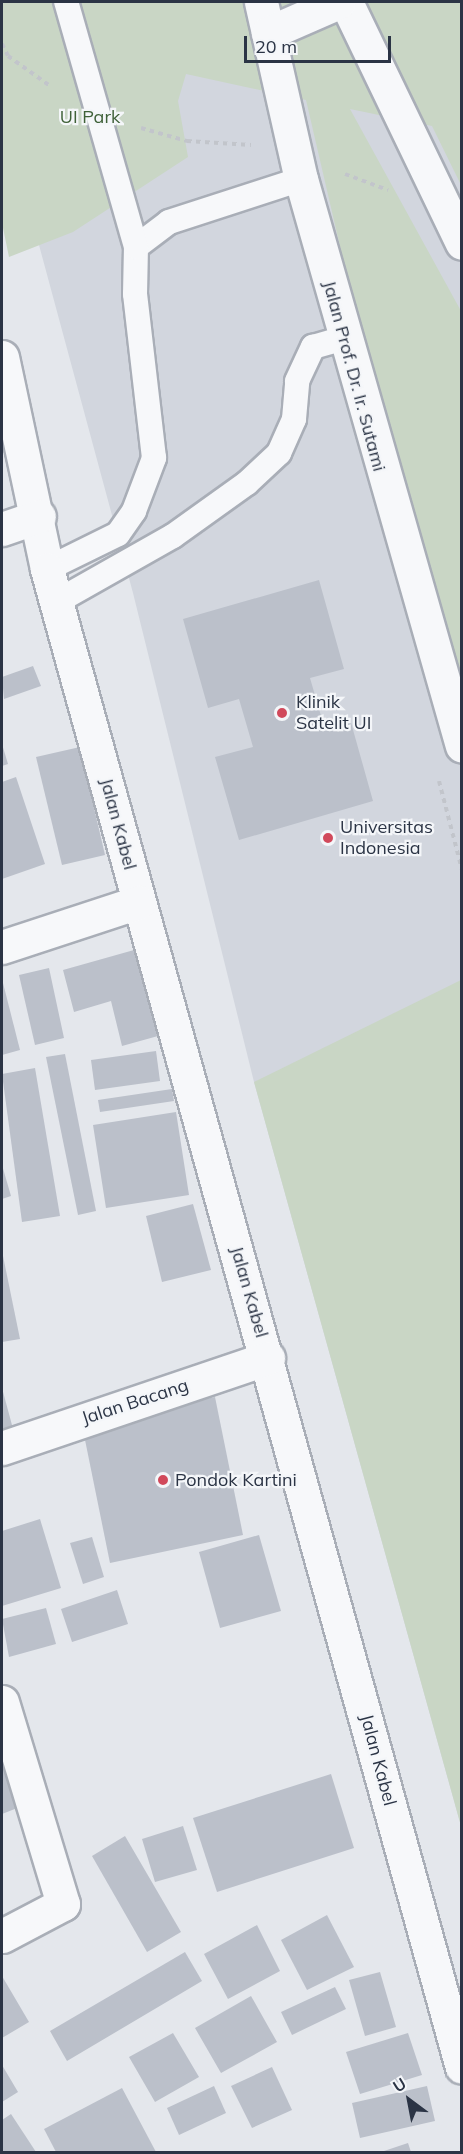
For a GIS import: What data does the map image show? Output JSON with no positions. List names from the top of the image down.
{
  "streets": {
    "street": ["Jalan Prof. Dr. Ir. Sutami", "Jalan Kabel", "Jalan Bacang"]
  },
  "crossings": [
    ["Jalan Kabel", "Jalan Bacang"]
  ],
  "parks": ["UI Park"],
  "places": ["Klinik Satelit UI", "Universitas Indonesia", "Pondok Kartini"],
  "scale_bar": "20 m",
  "north": "top left"
}
